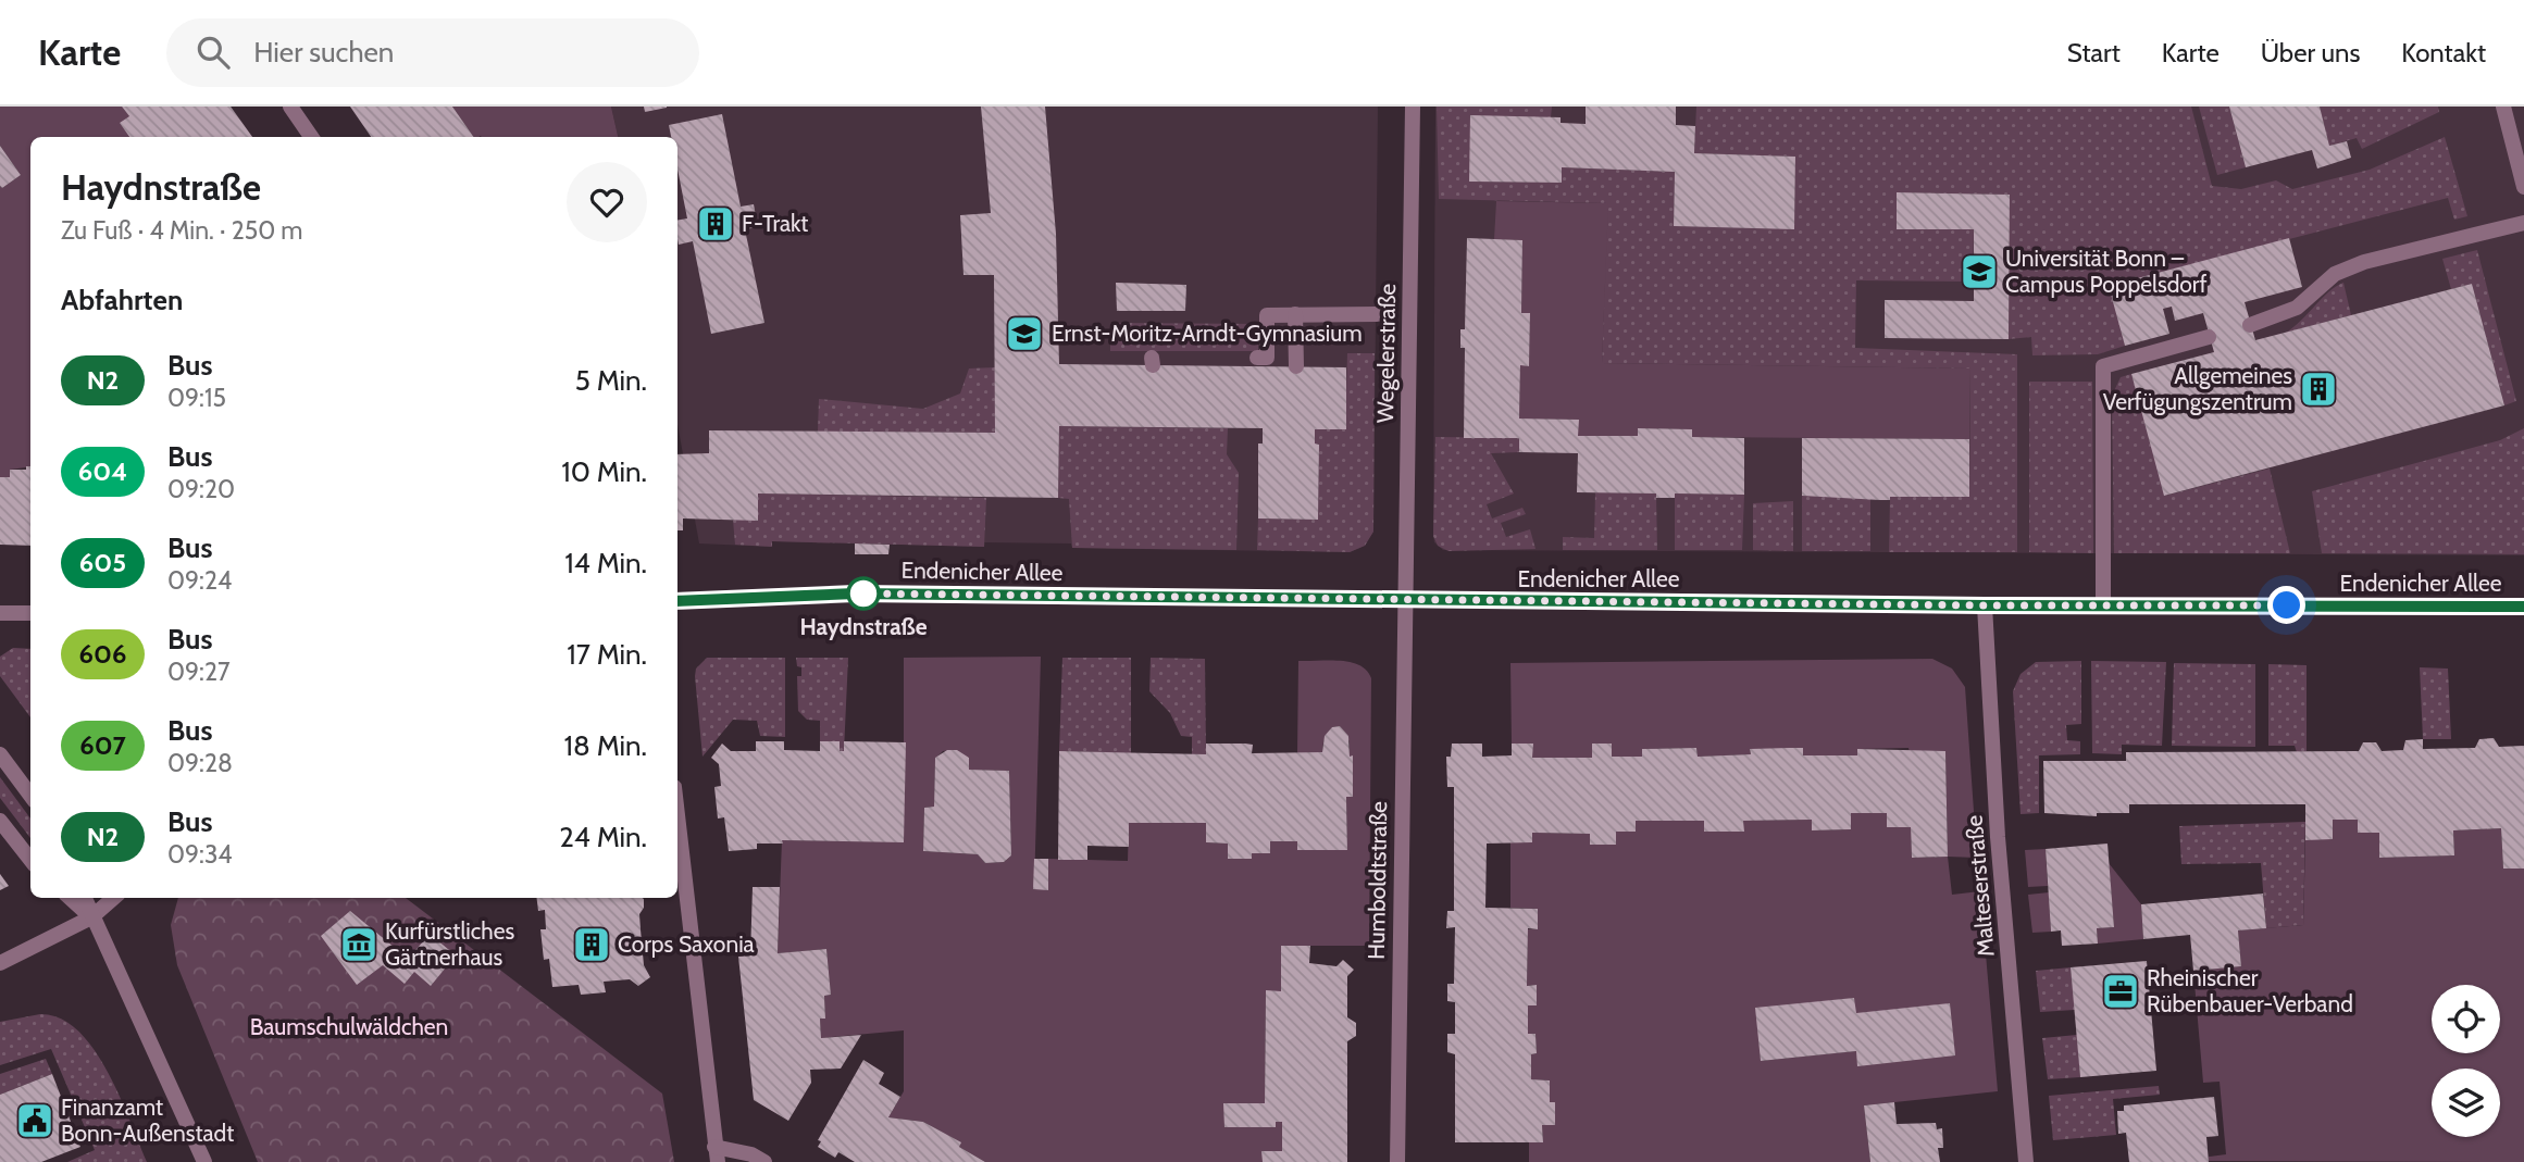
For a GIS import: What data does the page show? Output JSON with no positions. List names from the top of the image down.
{
  "streets": {
    "street": [
      "Wegelerstraße",
      "Endenicher Allee",
      "Humboldtstraße",
      "Malteserstraße"
    ]
  },
  "crossings": [
    ["Wegelerstraße", "Endenicher Allee"],
    ["Wegelerstraße", "Humboldtstraße"],
    ["Endenicher Allee", "Humboldtstraße"],
    ["Endenicher Allee", "Malteserstraße"]
  ],
  "parks": ["Baumschulwäldchen"],
  "places": {
    "building": ["F-Trakt", "Allgemeines Verfügungszentrum", "Corps Saxonia"],
    "school or university": ["Universität Bonn – Campus Poppelsdorf", "Ernst-Moritz-Arndt-Gymnasium"],
    "other": ["Haydnstraße"],
    "museum": ["Kurfürstliches Gärtnerhaus"],
    "office": ["Rheinischer Rübenbauer-Verband"],
    "public building": ["Finanzamt Bonn-Außenstadt"]
  },
  "lines": ["bus line N2"],
  "page": {
    "header": "Karte",
    "search": "Hier suchen",
    "nav": [
      "Start",
      "Karte",
      "Über uns",
      "Kontakt"
    ],
    "heading": [
      ["Haydnstraße", "Zu Fuß · 4 Min. · 250 m"],
      "Abfahrten"
    ],
    "list": [
      {
        "mark": "N2",
        "name": "Bus",
        "note": "09:15",
        "value": "5 Min."
      },
      {
        "mark": "604",
        "name": "Bus",
        "note": "09:20",
        "value": "10 Min."
      },
      {
        "mark": "605",
        "name": "Bus",
        "note": "09:24",
        "value": "14 Min."
      },
      {
        "mark": "606",
        "name": "Bus",
        "note": "09:27",
        "value": "17 Min."
      },
      {
        "mark": "607",
        "name": "Bus",
        "note": "09:28",
        "value": "18 Min."
      },
      {
        "mark": "N2",
        "name": "Bus",
        "note": "09:34",
        "value": "24 Min."
      }
    ]
  }
}
